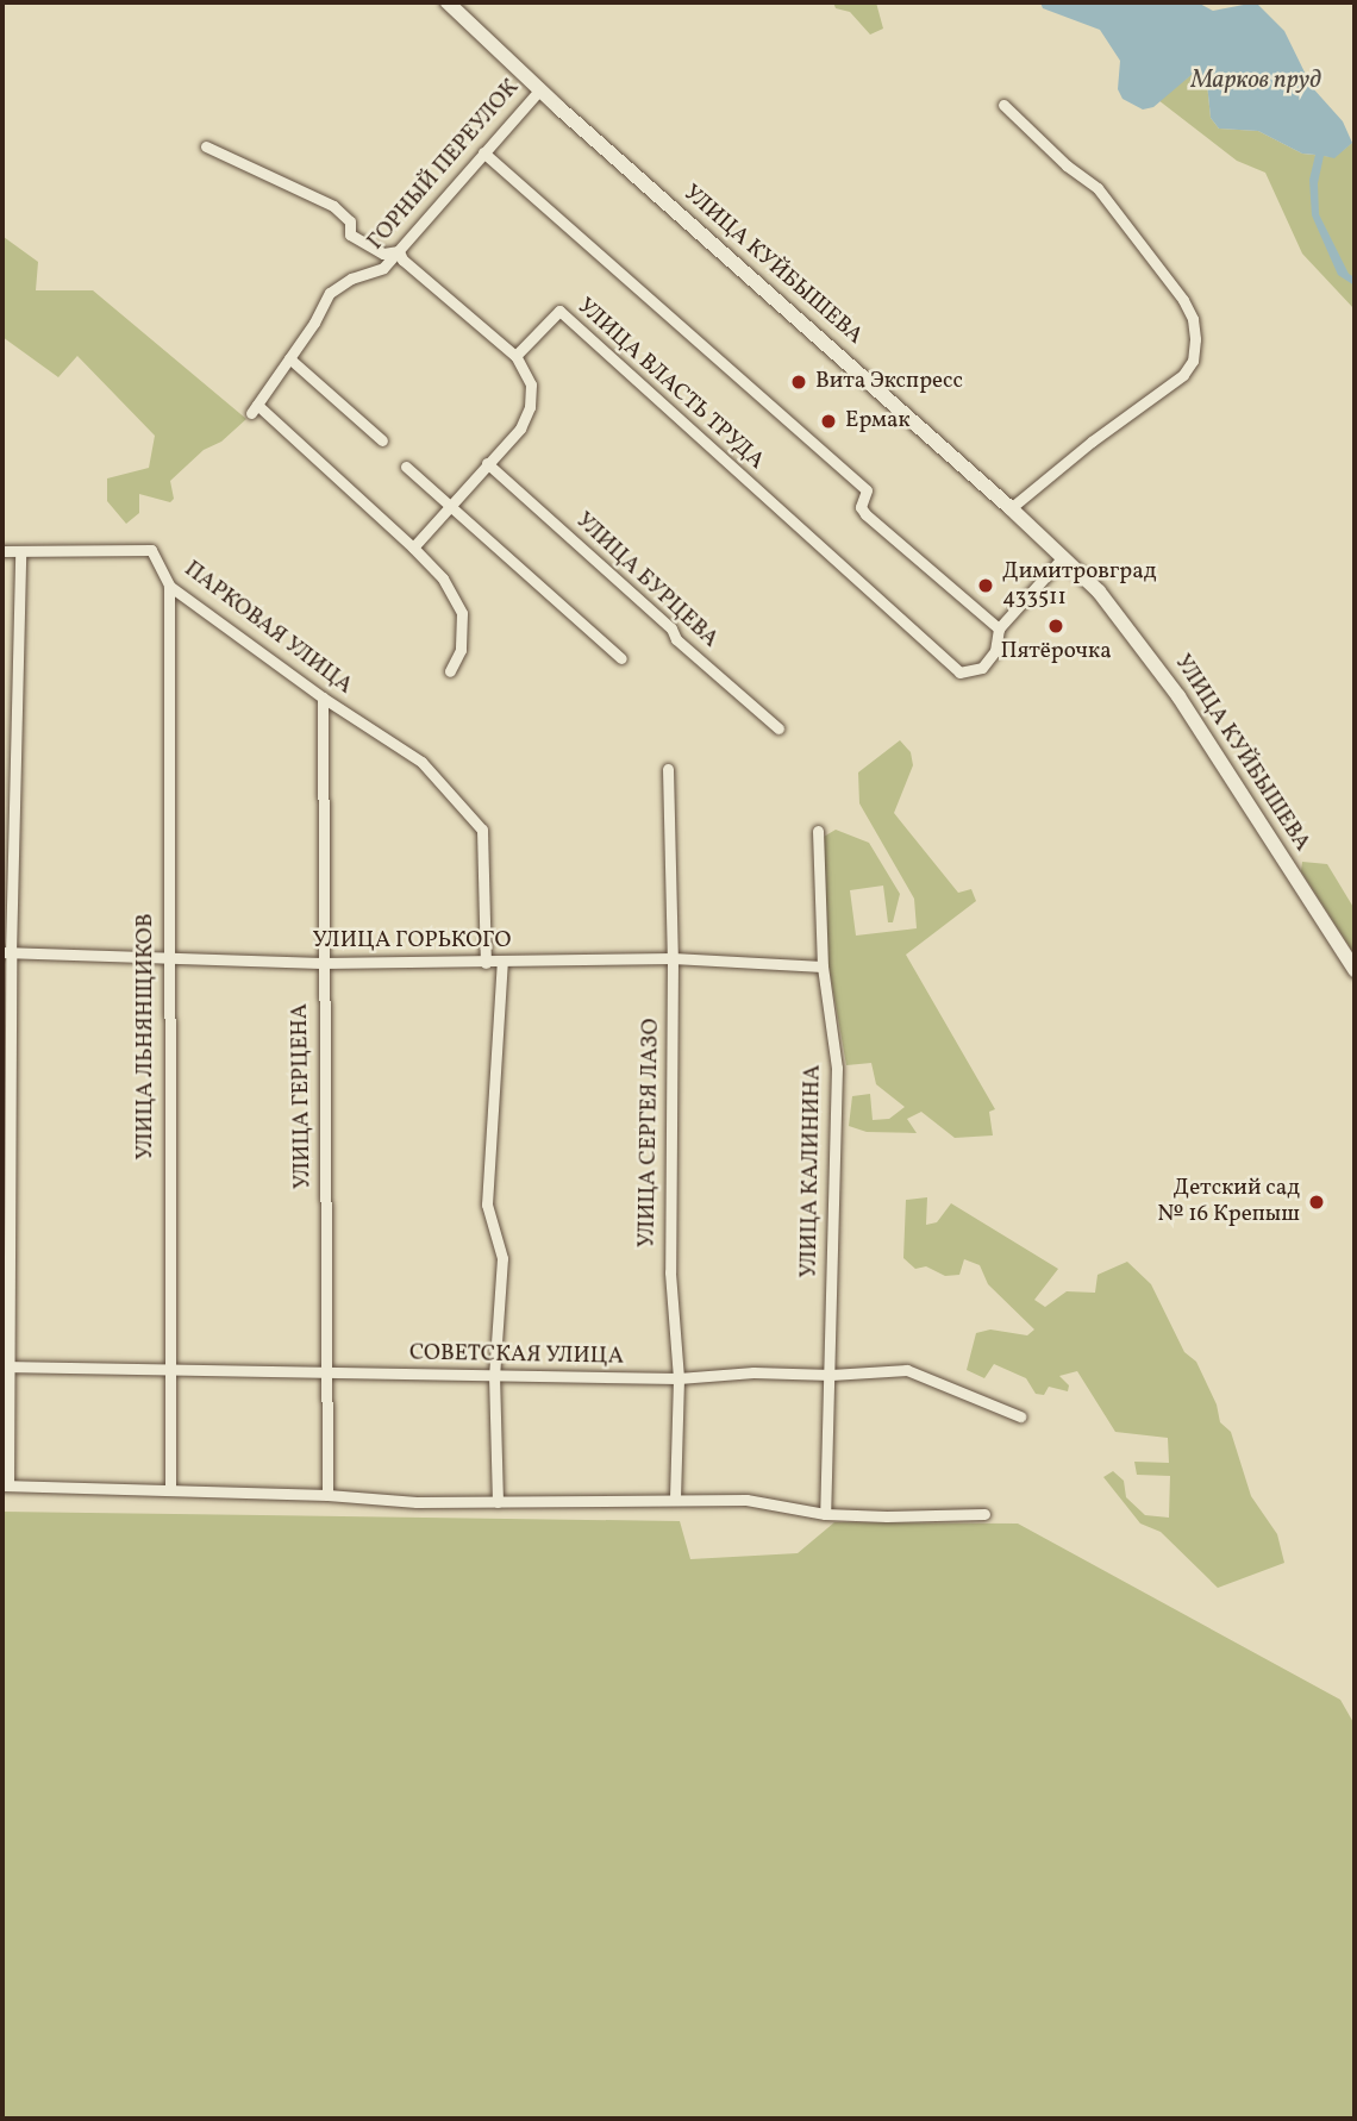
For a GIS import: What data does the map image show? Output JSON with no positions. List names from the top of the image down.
{
  "streets": {
    "main road": ["УЛИЦА КУЙБЫШЕВА"],
    "street": [
      "ГОРНЫЙ ПЕРЕУЛОК",
      "УЛИЦА ВЛАСТЬ ТРУДА",
      "УЛИЦА БУРЦЕВА",
      "ПАРКОВАЯ УЛИЦА",
      "УЛИЦА ГОРЬКОГО",
      "УЛИЦА ЛЬНЯНЩИКОВ",
      "УЛИЦА ГЕРЦЕНА",
      "УЛИЦА СЕРГЕЯ ЛАЗО",
      "УЛИЦА КАЛИНИНА",
      "СОВЕТСКАЯ УЛИЦА"
    ]
  },
  "crossings": [
    ["ГОРНЫЙ ПЕРЕУЛОК", "УЛИЦА КУЙБЫШЕВА"],
    ["ПАРКОВАЯ УЛИЦА", "УЛИЦА ГОРЬКОГО"],
    ["ПАРКОВАЯ УЛИЦА", "УЛИЦА ЛЬНЯНЩИКОВ"],
    ["ПАРКОВАЯ УЛИЦА", "УЛИЦА ГЕРЦЕНА"],
    ["УЛИЦА ГОРЬКОГО", "УЛИЦА ЛЬНЯНЩИКОВ"],
    ["УЛИЦА ГОРЬКОГО", "УЛИЦА ГЕРЦЕНА"],
    ["УЛИЦА ГОРЬКОГО", "УЛИЦА СЕРГЕЯ ЛАЗО"],
    ["УЛИЦА ГОРЬКОГО", "УЛИЦА КАЛИНИНА"],
    ["УЛИЦА ЛЬНЯНЩИКОВ", "СОВЕТСКАЯ УЛИЦА"],
    ["УЛИЦА ГЕРЦЕНА", "СОВЕТСКАЯ УЛИЦА"],
    ["УЛИЦА СЕРГЕЯ ЛАЗО", "СОВЕТСКАЯ УЛИЦА"],
    ["УЛИЦА КАЛИНИНА", "СОВЕТСКАЯ УЛИЦА"]
  ],
  "water": ["Марков пруд"],
  "places": [
    "Вита Экспресс",
    "Ермак",
    "Димитровград 433511",
    "Пятёрочка",
    "Детский сад № 16 Крепыш"
  ]
}
